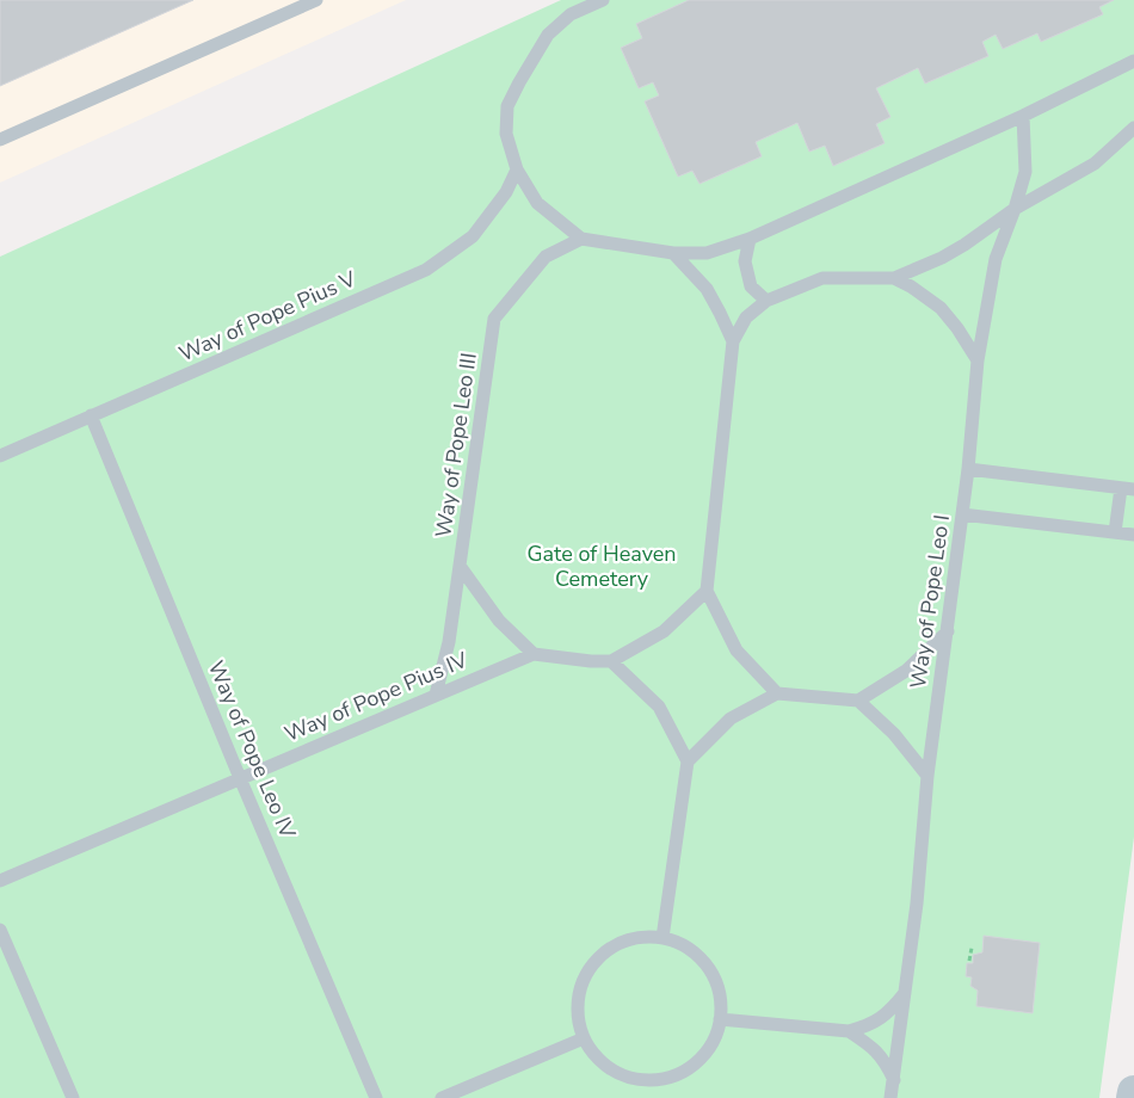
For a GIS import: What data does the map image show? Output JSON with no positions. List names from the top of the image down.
{
  "streets": {
    "lane": [
      "Way of Pope Pius V",
      "Way of Pope Leo III",
      "Way of Pope Leo I",
      "Way of Pope Pius IV",
      "Way of Pope Leo IV"
    ]
  },
  "crossings": [
    ["Way of Pope Pius V", "Way of Pope Leo IV"],
    ["Way of Pope Leo III", "Way of Pope Pius IV"],
    ["Way of Pope Pius IV", "Way of Pope Leo IV"]
  ],
  "parks": ["Gate of Heaven Cemetery"]
}
